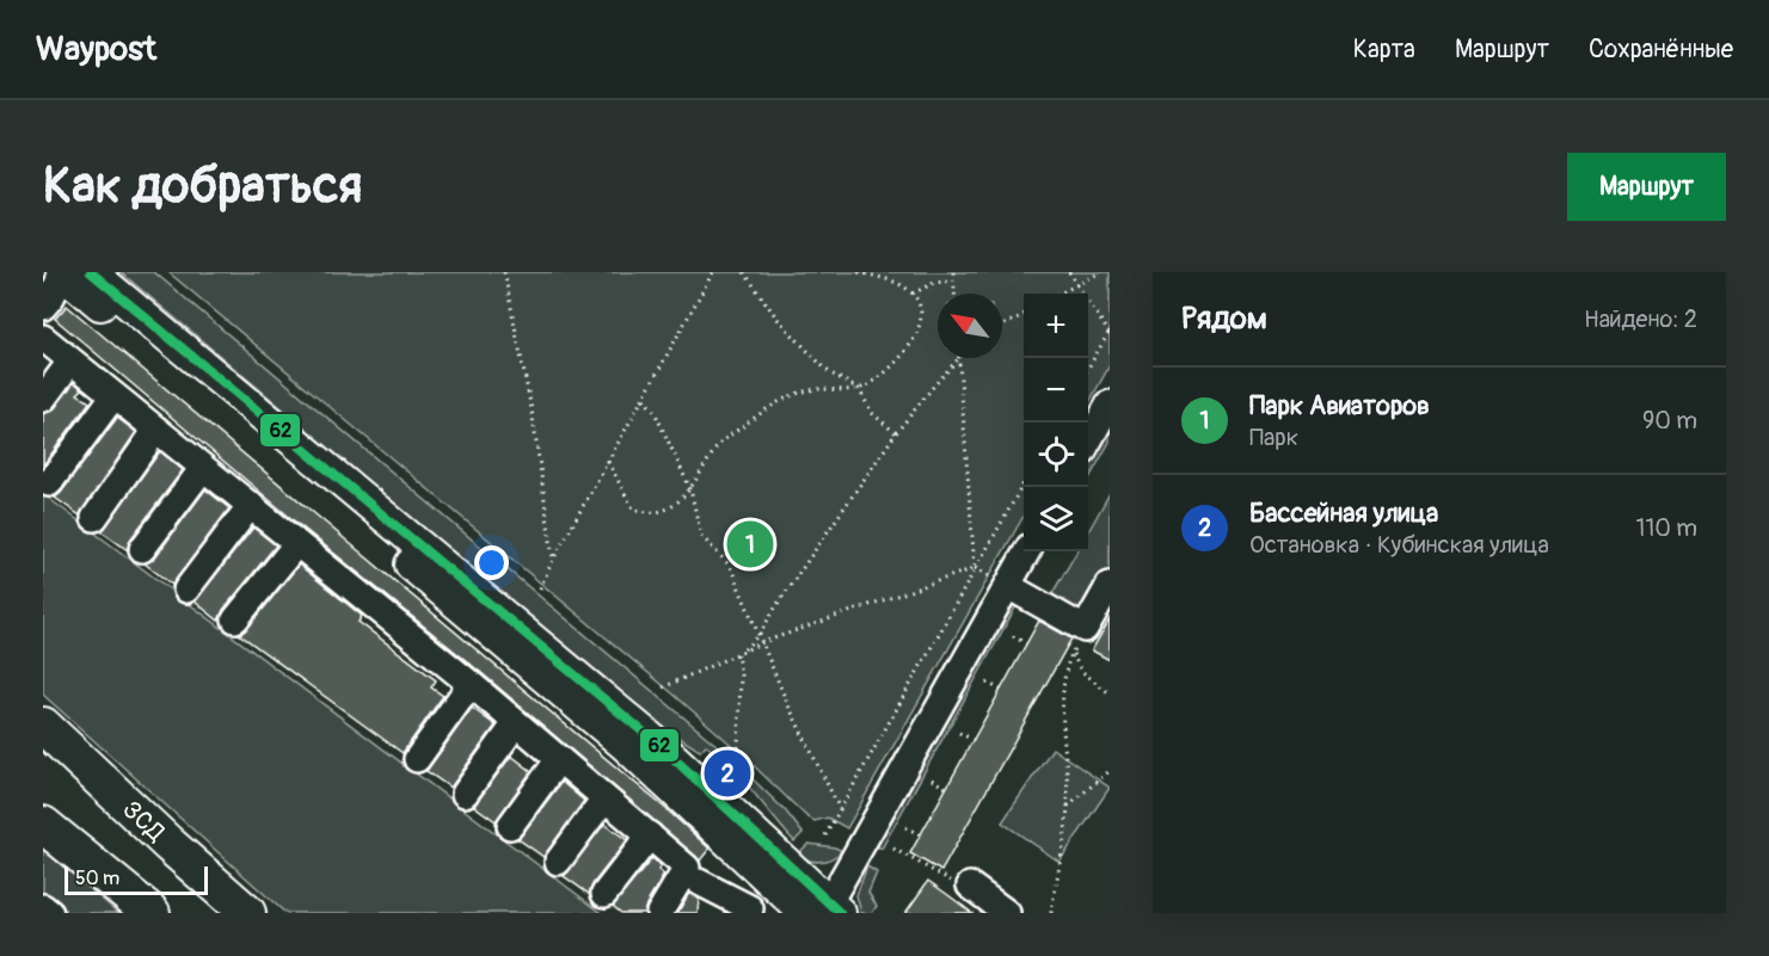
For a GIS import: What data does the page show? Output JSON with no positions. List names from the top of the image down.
{
  "streets": {
    "highway": ["ЗСД"]
  },
  "lines": ["transit line 62"],
  "scale_bar": "50 m",
  "north": "top left",
  "page": {
    "header": "Waypost",
    "nav": ["Карта", "Маршрут", "Сохранённые"],
    "buttons": "Маршрут",
    "title": "Как добраться",
    "heading": ["Рядом", "Найдено: 2"],
    "map_buttons": ["+", "−"],
    "list": [
      {
        "mark": "1",
        "name": "Парк Авиаторов",
        "note": "Парк",
        "value": "90 m"
      },
      {
        "mark": "2",
        "name": "Бассейная улица",
        "note": "Остановка · Кубинская улица",
        "value": "110 m"
      }
    ],
    "pins": ["1", "2"],
    "scale": "50 m"
  }
}
